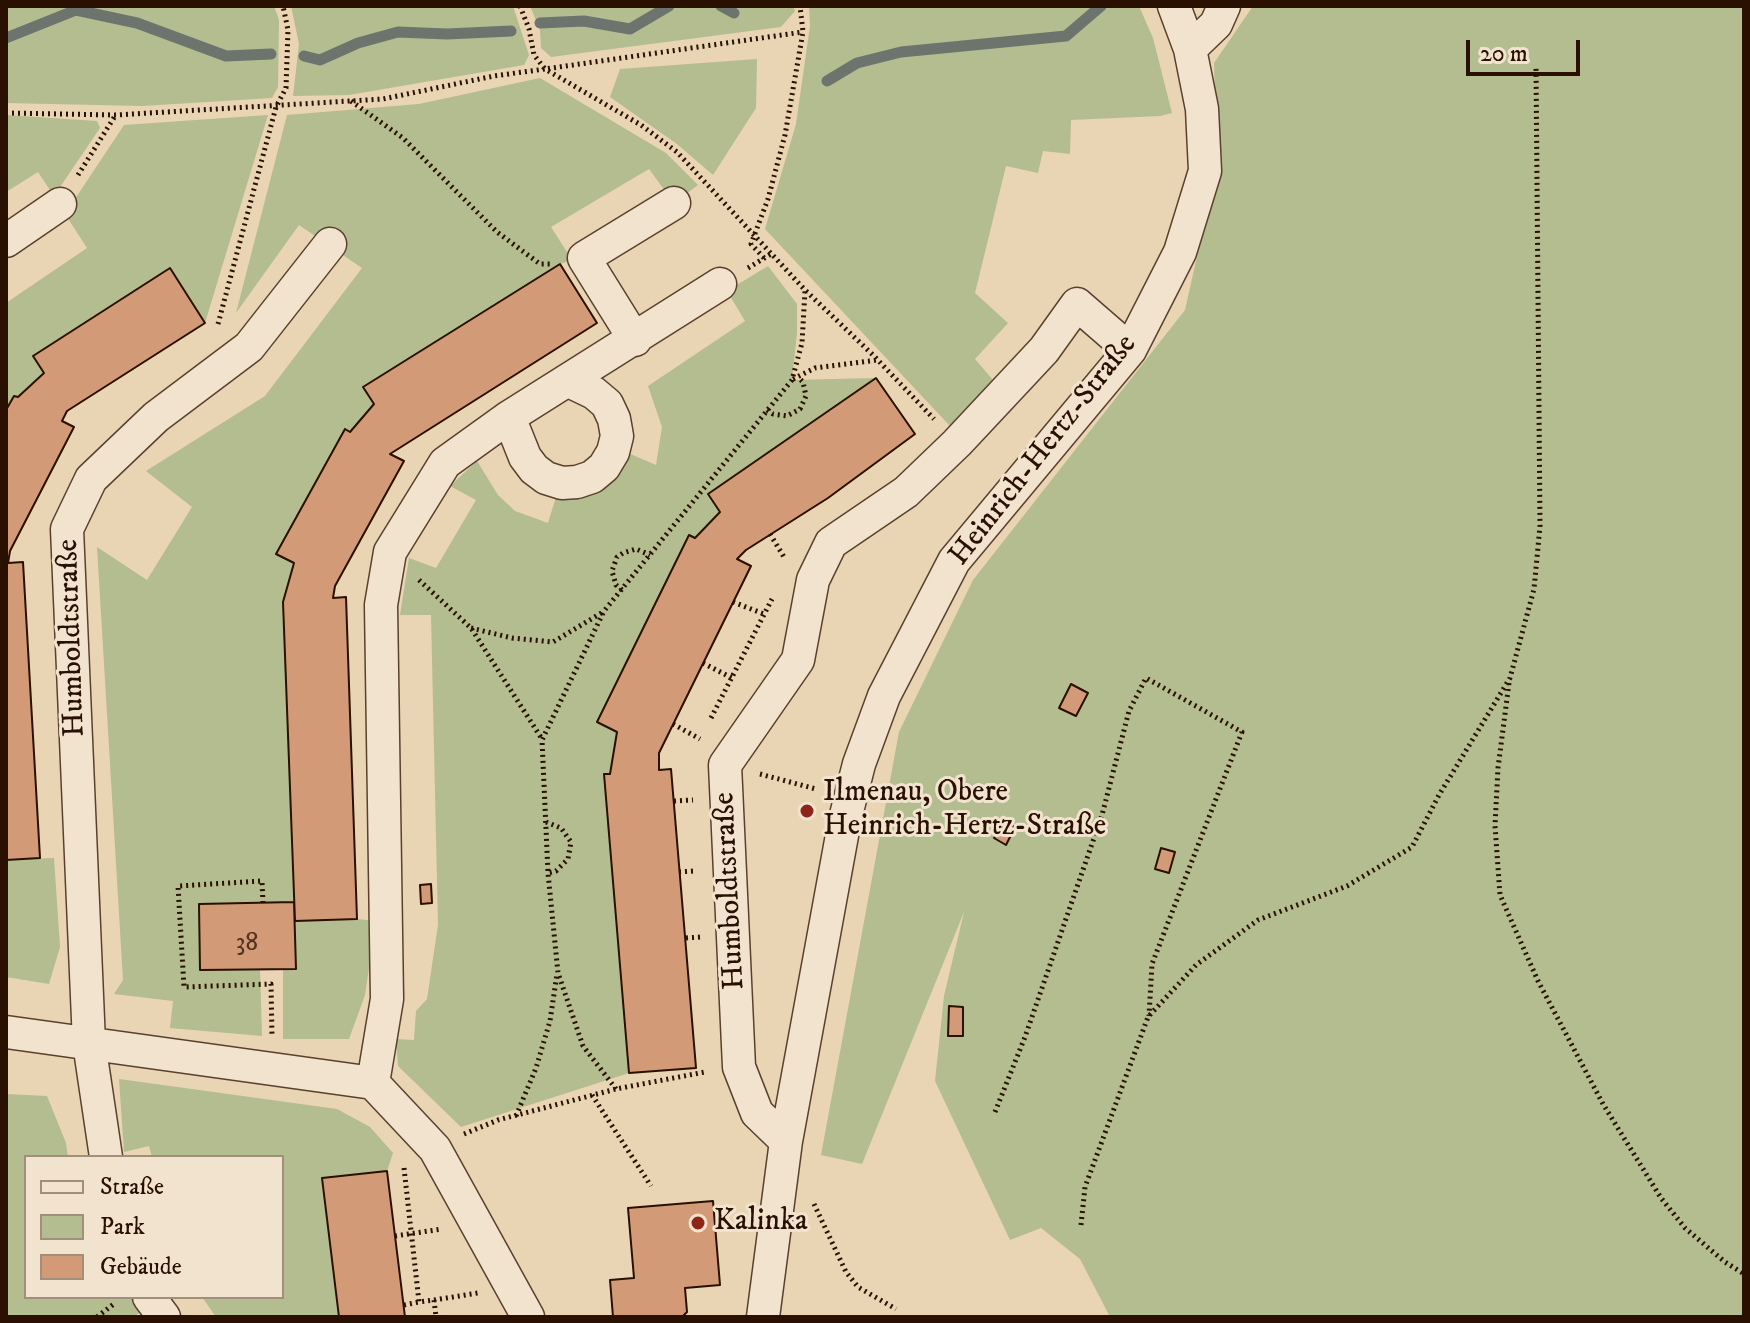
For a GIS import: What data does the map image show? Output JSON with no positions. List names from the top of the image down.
{
  "streets": {
    "street": ["Heinrich-Hertz-Straße", "Humboldtstraße"]
  },
  "crossings": [
    ["Heinrich-Hertz-Straße", "Humboldtstraße"]
  ],
  "places": ["Ilmenau, Obere Heinrich-Hertz-Straße", "Kalinka"],
  "house_numbers": ["38"],
  "legend": ["Straße", "Park", "Gebäude"],
  "scale_bar": "20 m"
}
